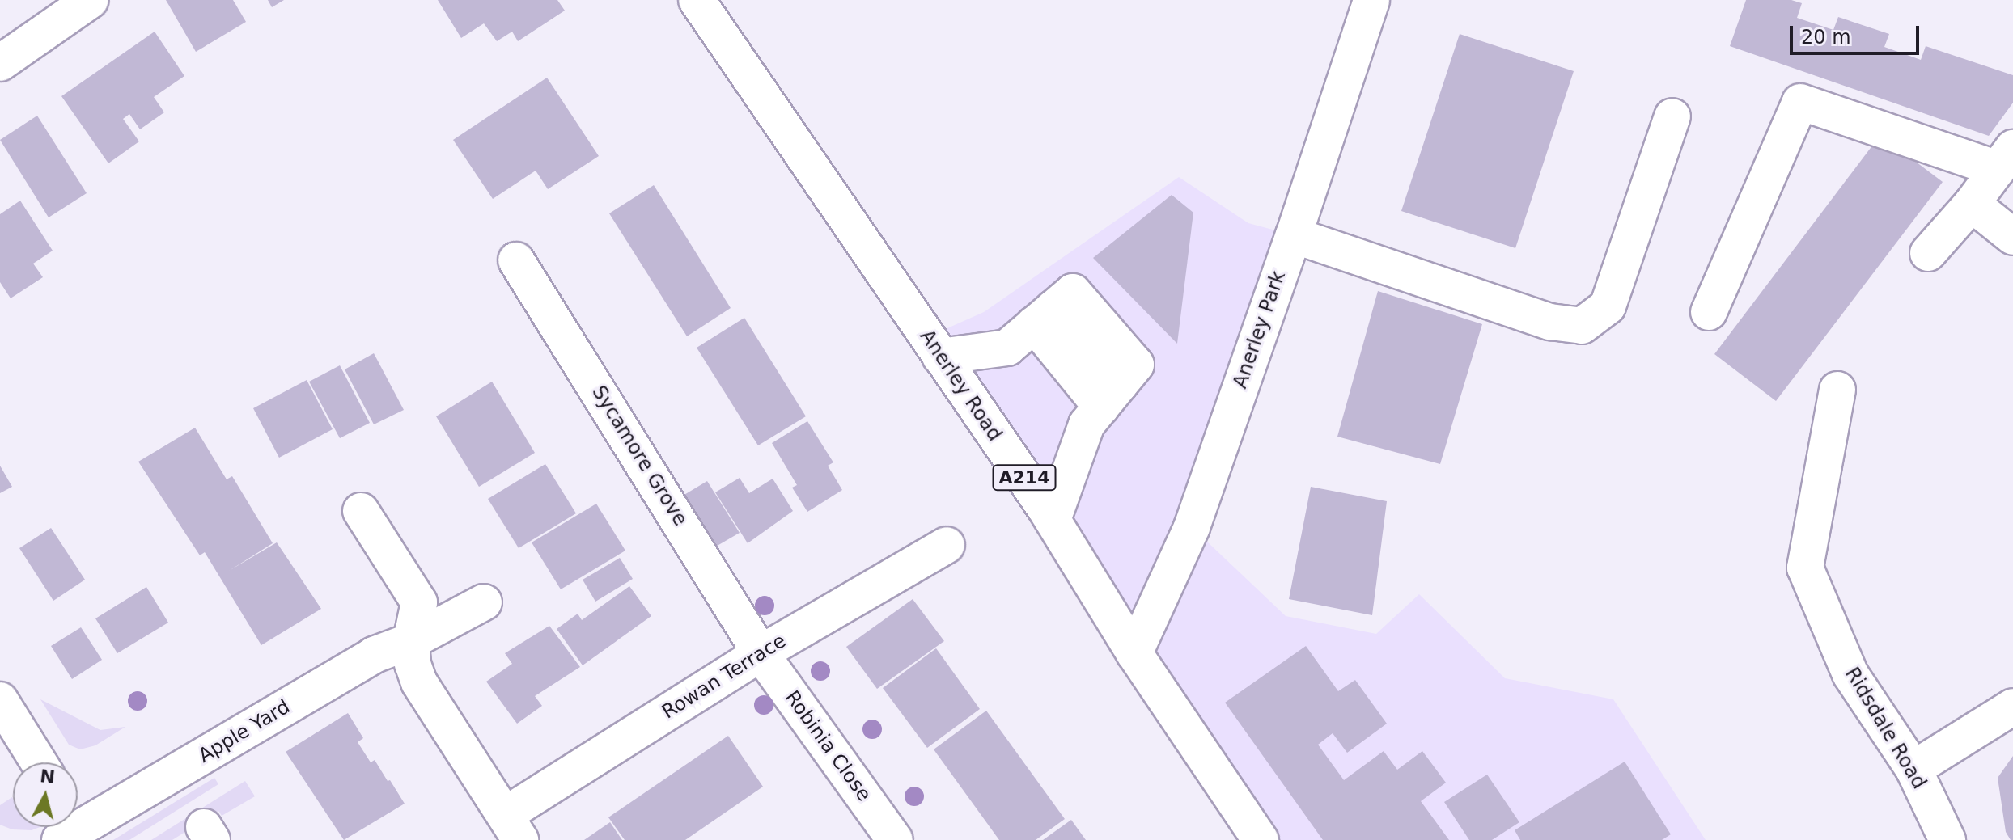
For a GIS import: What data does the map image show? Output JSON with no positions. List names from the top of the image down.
{
  "streets": {
    "street": [
      "Anerley Park",
      "Anerley Road",
      "Sycamore Grove",
      "A214",
      "Rowan Terrace",
      "Ridsdale Road",
      "Apple Yard",
      "Robinia Close"
    ]
  },
  "crossings": [
    ["Anerley Park", "Anerley Road"],
    ["Sycamore Grove", "Rowan Terrace"],
    ["Sycamore Grove", "Robinia Close"],
    ["Rowan Terrace", "Robinia Close"]
  ],
  "scale_bar": "20 m",
  "north": "top"
}
